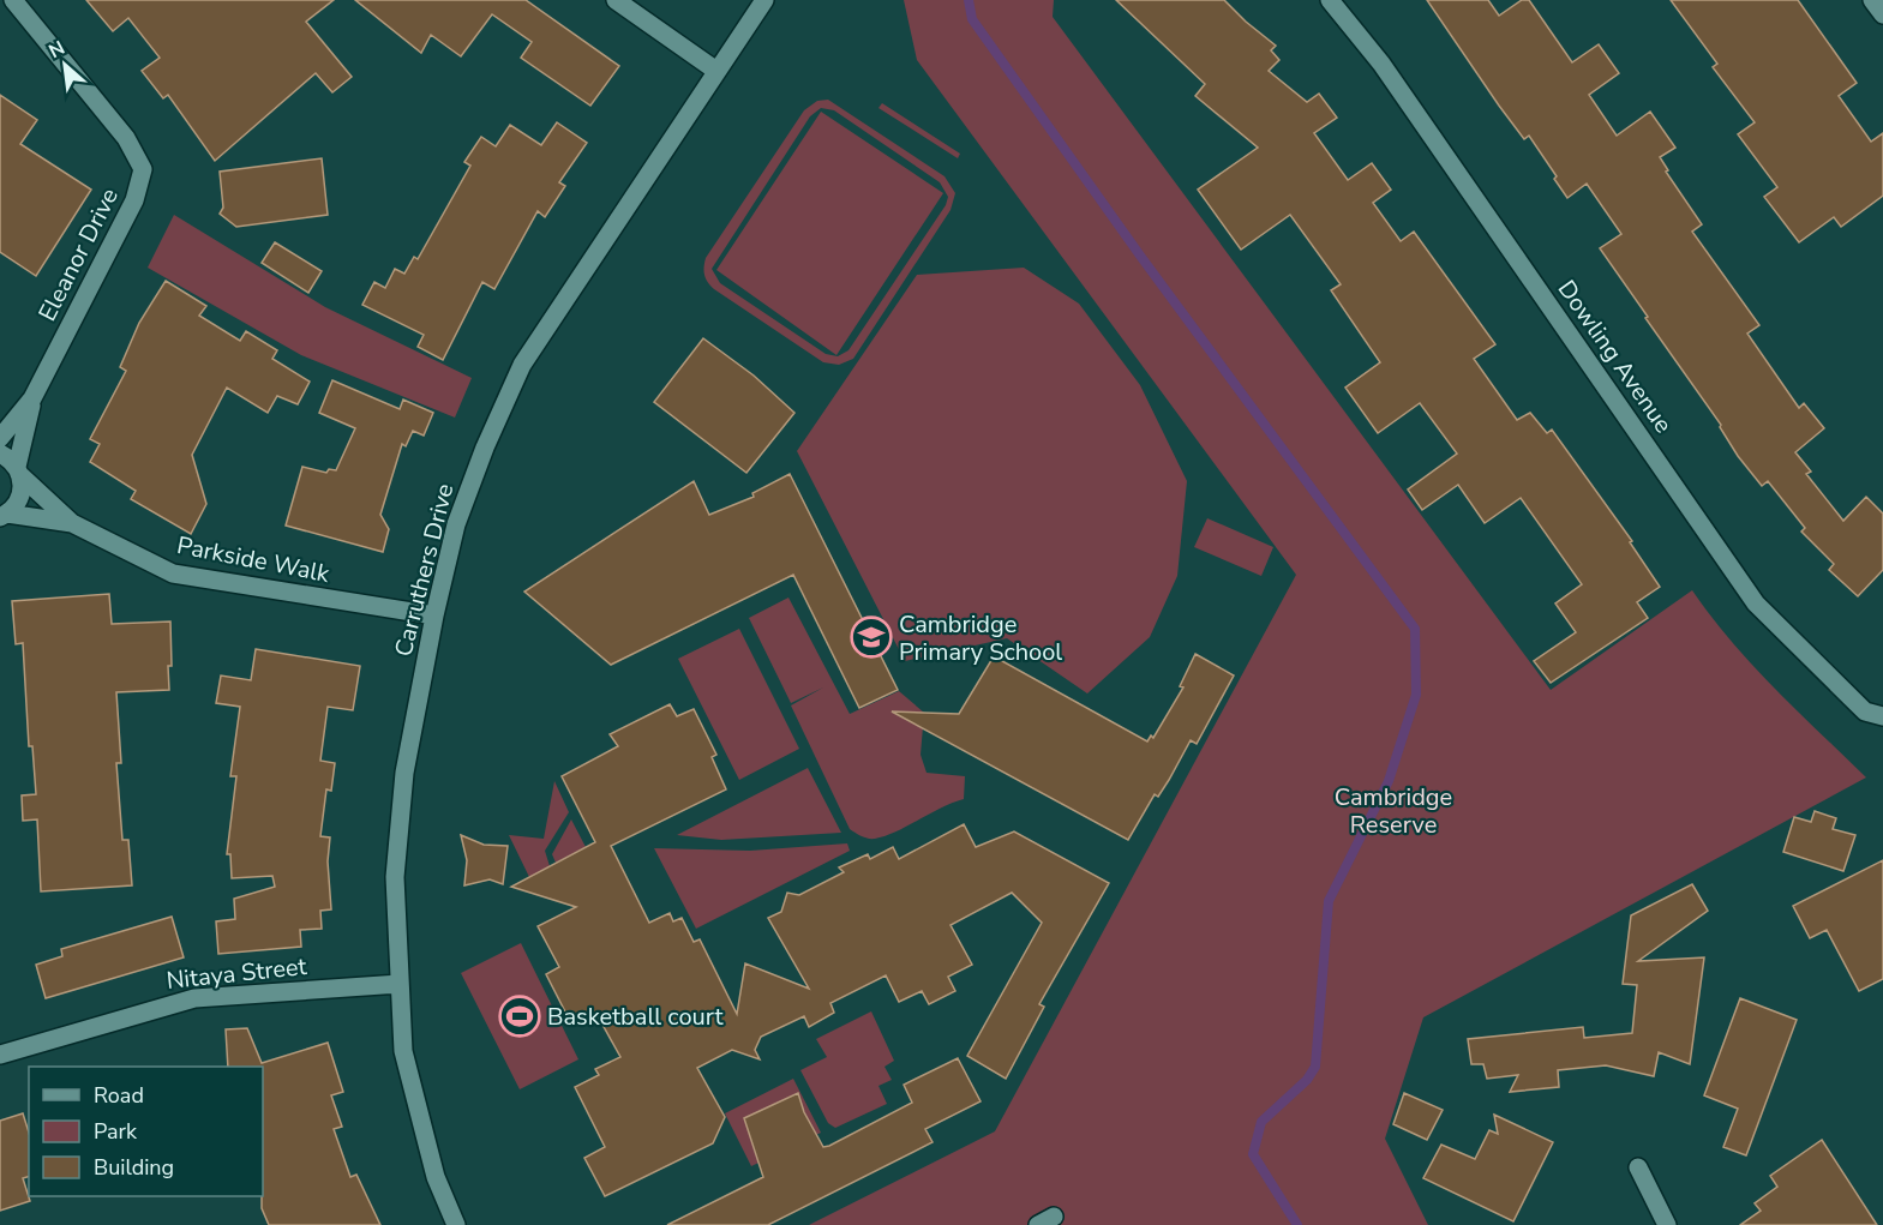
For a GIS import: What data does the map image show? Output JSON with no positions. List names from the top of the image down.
{
  "streets": {
    "street": [
      "Eleanor Drive",
      "Dowling Avenue",
      "Parkside Walk",
      "Carruthers Drive",
      "Nitaya Street"
    ]
  },
  "crossings": [
    ["Eleanor Drive", "Parkside Walk"],
    ["Parkside Walk", "Carruthers Drive"],
    ["Carruthers Drive", "Nitaya Street"]
  ],
  "parks": ["Cambridge Reserve"],
  "places": {
    "school or university": ["Cambridge Primary School"],
    "sports": ["Basketball court"]
  },
  "legend": ["Road", "Park", "Building"],
  "north": "top left"
}
